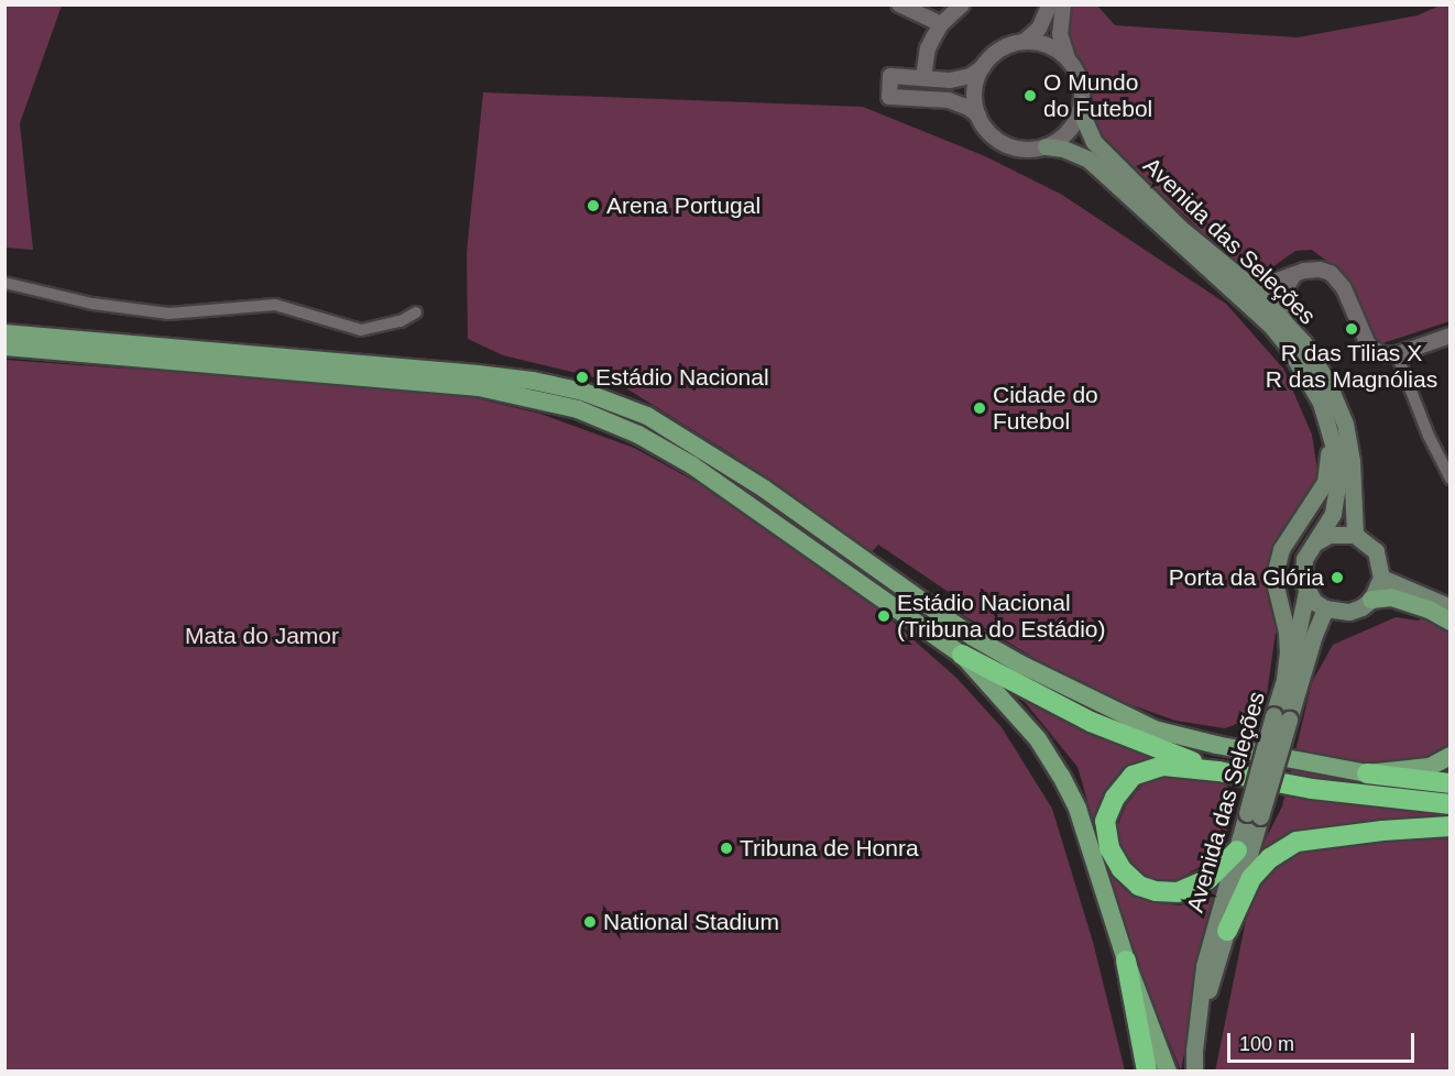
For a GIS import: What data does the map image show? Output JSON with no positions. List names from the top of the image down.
{
  "streets": {
    "main road": ["Avenida das Seleções"]
  },
  "parks": ["Mata do Jamor"],
  "places": [
    "O Mundo do Futebol",
    "Arena Portugal",
    "R das Tilias X R das Magnólias",
    "Estádio Nacional",
    "Cidade do Futebol",
    "Porta da Glória",
    "Estádio Nacional (Tribuna do Estádio)",
    "Tribuna de Honra",
    "National Stadium"
  ],
  "scale_bar": "100 m"
}
